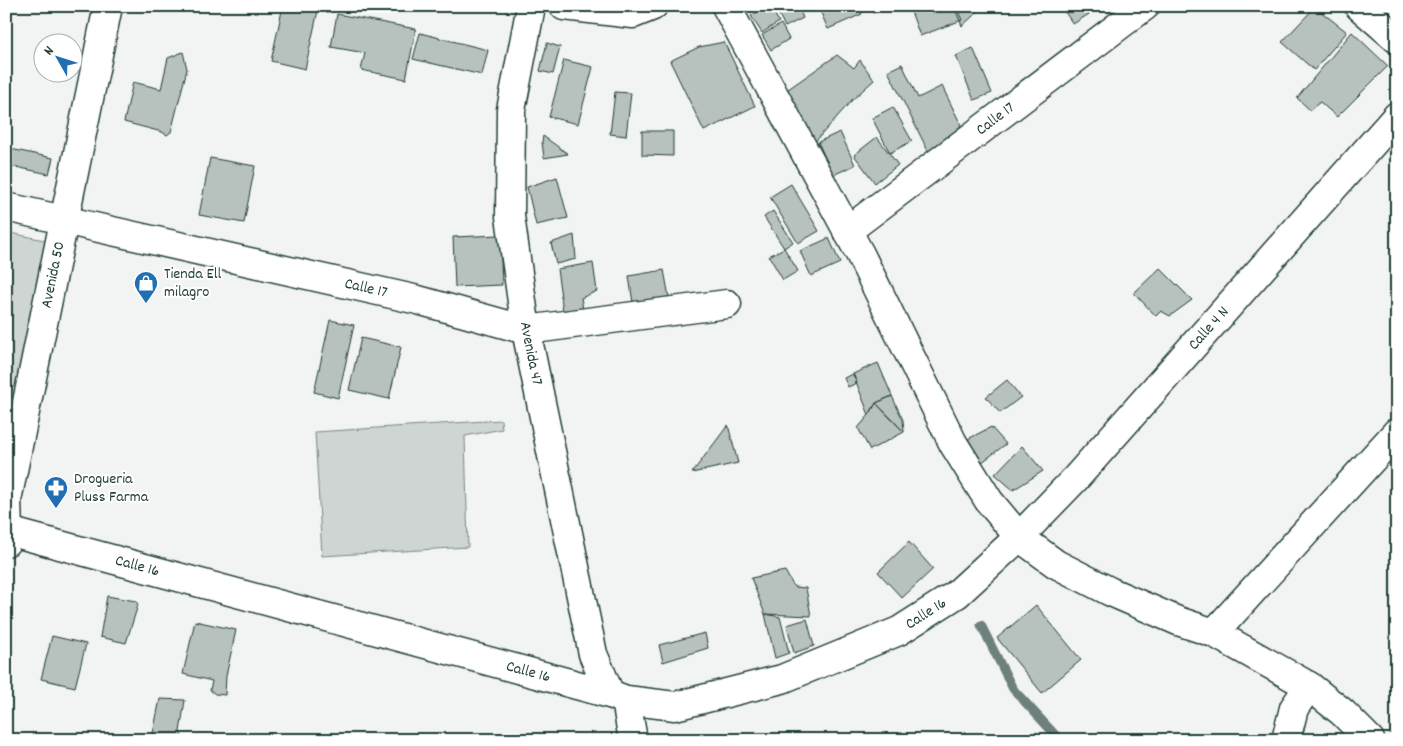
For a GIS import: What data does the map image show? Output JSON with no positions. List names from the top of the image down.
{
  "streets": {
    "street": [
      "Calle 17",
      "Avenida 50",
      "Calle 4 N",
      "Avenida 47",
      "Calle 16"
    ]
  },
  "crossings": [
    ["Calle 17", "Avenida 50"],
    ["Calle 17", "Avenida 47"],
    ["Avenida 50", "Calle 16"],
    ["Calle 4 N", "Calle 16"],
    ["Avenida 47", "Calle 16"]
  ],
  "places": {
    "shop": ["Tienda Ell milagro"],
    "pharmacy": ["Drogueria Pluss Farma"]
  },
  "north": "top left"
}
